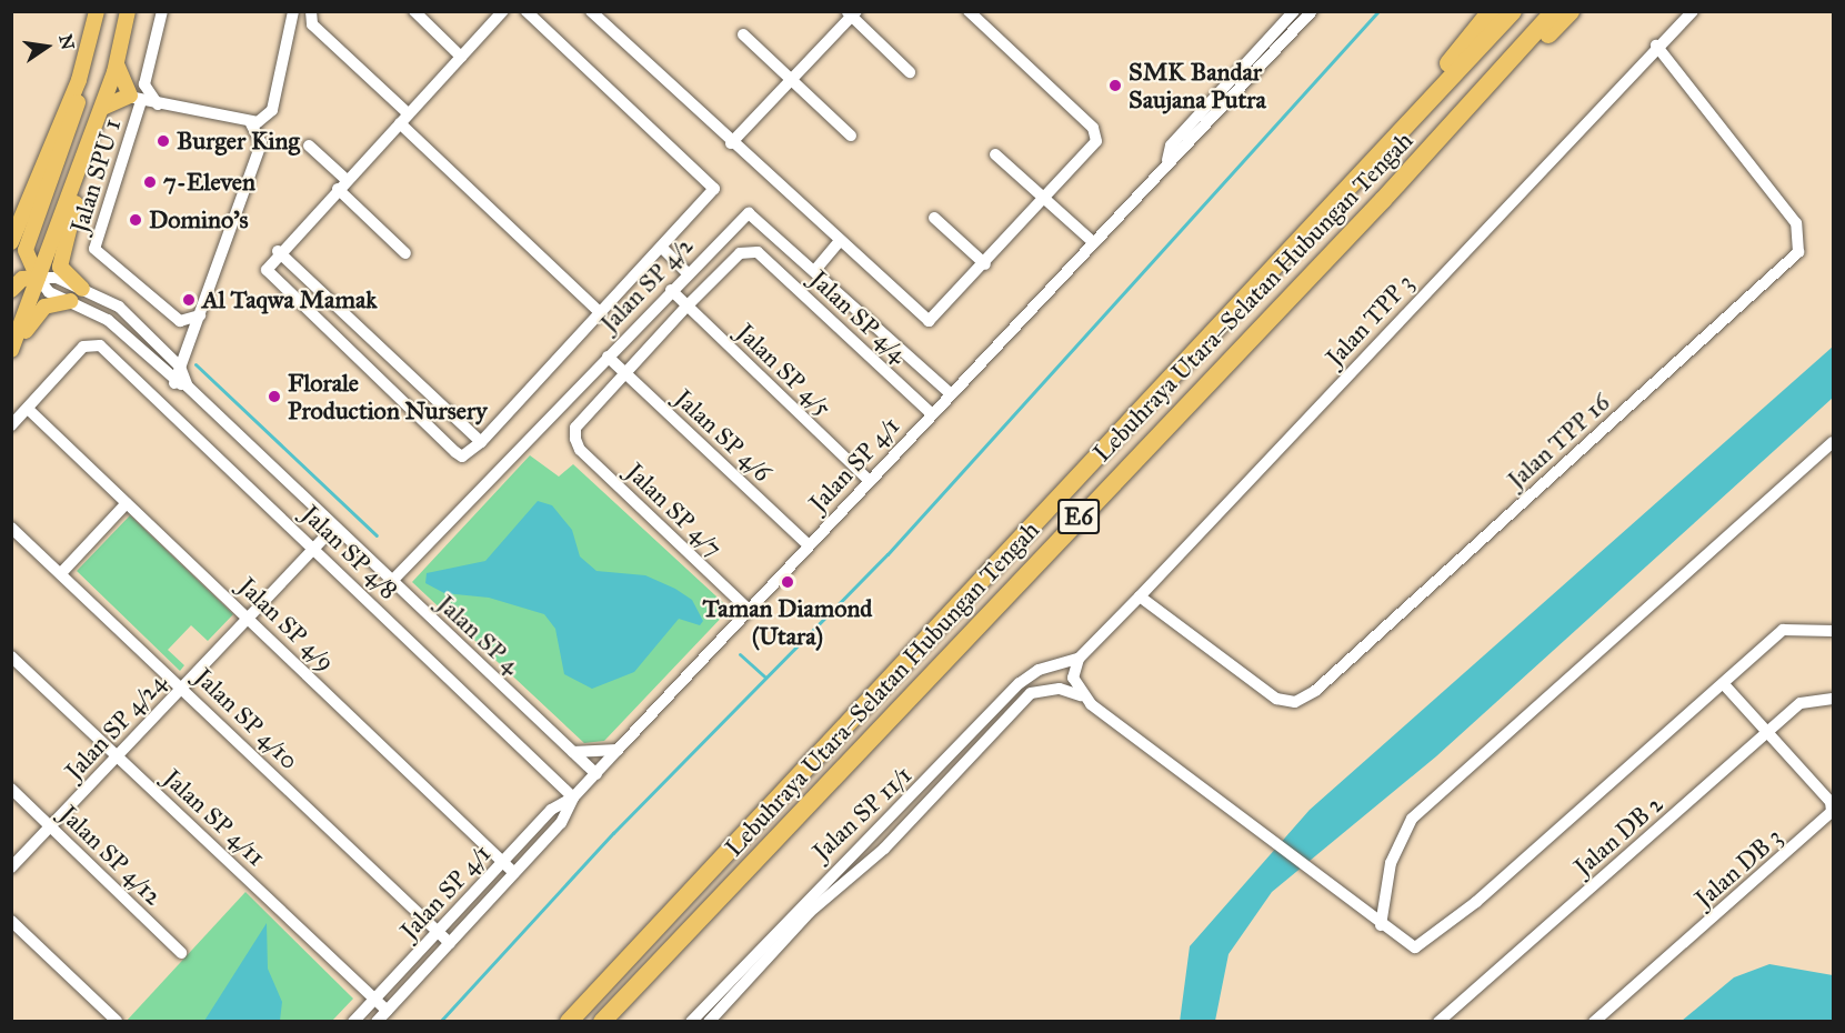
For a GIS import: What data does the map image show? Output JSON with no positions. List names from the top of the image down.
{
  "streets": {
    "highway": ["Lebuhraya Utara–Selatan Hubungan Tengah", "E6"],
    "street": [
      "Jalan SPU 1",
      "Jalan SP 4/2",
      "Jalan SP 4/4",
      "Jalan TPP 3",
      "Jalan SP 4/5",
      "Jalan SP 4/6",
      "Jalan TPP 16",
      "Jalan SP 4/1",
      "Jalan SP 4/7",
      "Jalan SP 4/8",
      "Jalan SP 4/9",
      "Jalan SP 4",
      "Jalan SP 4/10",
      "Jalan SP 4/24",
      "Jalan SP 11/1",
      "Jalan SP 4/11",
      "Jalan DB 2",
      "Jalan SP 4/12",
      "Jalan DB 3"
    ]
  },
  "crossings": [
    ["Jalan SP 4/2", "Jalan SP 4/5"],
    ["Jalan SP 4/2", "Jalan SP 4/6"],
    ["Jalan SP 4/2", "Jalan SP 4/1"],
    ["Jalan SP 4/2", "Jalan SP 4"],
    ["Jalan SP 4/4", "Jalan SP 4/5"],
    ["Jalan SP 4/4", "Jalan SP 4/1"],
    ["Jalan TPP 3", "Jalan TPP 16"],
    ["Jalan TPP 3", "Jalan SP 11/1"],
    ["Jalan SP 4/5", "Jalan SP 4/1"],
    ["Jalan SP 4/6", "Jalan SP 4/1"],
    ["Jalan SP 4/6", "Jalan SP 4/7"],
    ["Jalan SP 4/1", "Jalan SP 4/7"],
    ["Jalan SP 4/1", "Jalan SP 4/8"],
    ["Jalan SP 4/1", "Jalan SP 4/9"],
    ["Jalan SP 4/1", "Jalan SP 4"],
    ["Jalan SP 4/1", "Jalan SP 4/10"],
    ["Jalan SP 4/1", "Jalan SP 4/11"],
    ["Jalan SP 4/8", "Jalan SP 4/9"],
    ["Jalan SP 4/8", "Jalan SP 4/24"],
    ["Jalan SP 4/9", "Jalan SP 4/24"],
    ["Jalan SP 4", "Jalan SP 4/24"],
    ["Jalan SP 4/10", "Jalan SP 4/24"],
    ["Jalan SP 4/24", "Jalan SP 4/11"],
    ["Jalan SP 4/24", "Jalan SP 4/12"],
    ["Jalan DB 2", "Jalan DB 3"]
  ],
  "places": [
    "SMK Bandar Saujana Putra",
    "Burger King",
    "7-Eleven",
    "Domino's",
    "Al Taqwa Mamak",
    "Florale Production Nursery",
    "Taman Diamond (Utara)"
  ],
  "north": "right"
}
